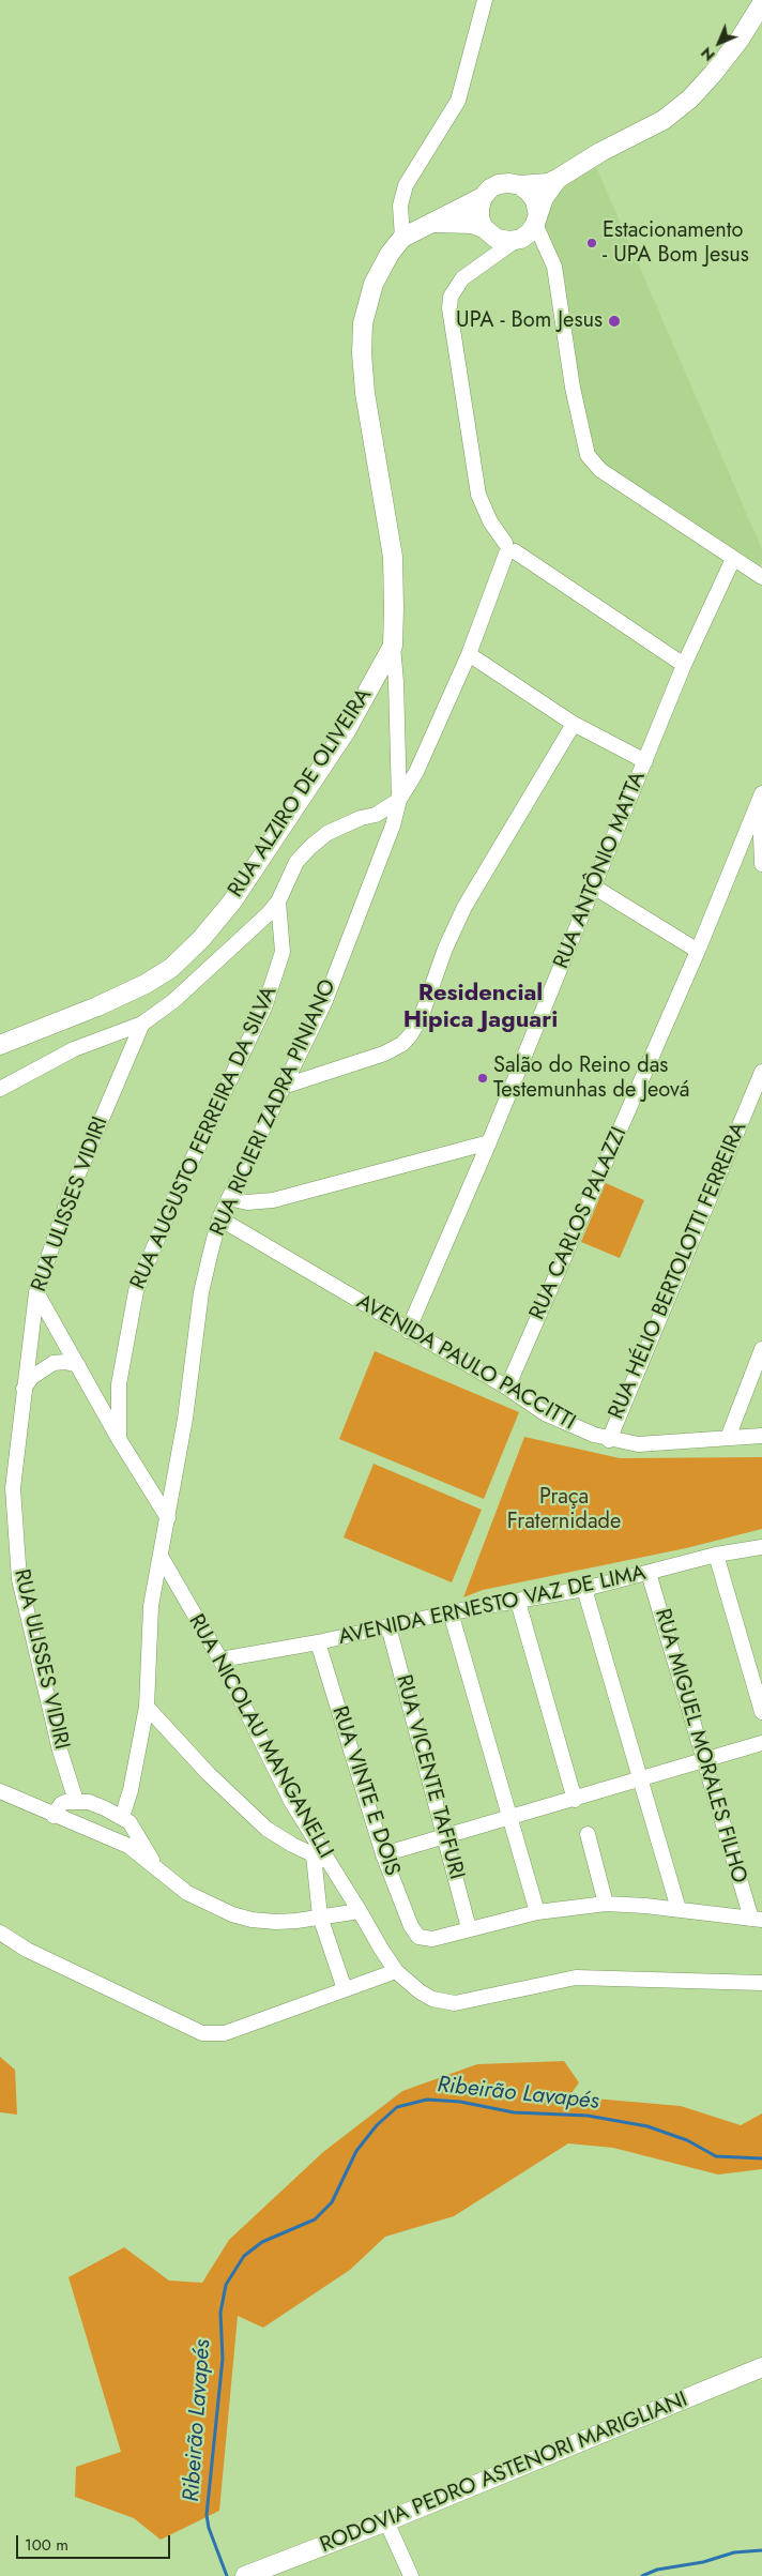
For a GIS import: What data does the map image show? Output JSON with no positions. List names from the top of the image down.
{
  "streets": {
    "main road": ["RUA ALZIRO DE OLIVEIRA", "RODOVIA PEDRO ASTENORI MARIGLIANI"],
    "street": [
      "RUA ANTÔNIO MATTA",
      "RUA RICIERI ZADRA PINIANO",
      "RUA AUGUSTO FERREIRA DA SILVA",
      "RUA ULISSES VIDIRI",
      "RUA CARLOS PALAZZI",
      "RUA HÉLIO BERTOLOTTI FERREIRA",
      "AVENIDA PAULO PACCITTI",
      "AVENIDA ERNESTO VAZ DE LIMA",
      "RUA NICOLAU MANGANELLI",
      "RUA MIGUEL MORALES FILHO",
      "RUA VICENTE TAFFURI",
      "RUA VINTE E DOIS"
    ]
  },
  "crossings": [
    ["RUA ALZIRO DE OLIVEIRA", "RUA RICIERI ZADRA PINIANO"],
    ["RUA ANTÔNIO MATTA", "AVENIDA PAULO PACCITTI"],
    ["RUA RICIERI ZADRA PINIANO", "AVENIDA PAULO PACCITTI"],
    ["RUA RICIERI ZADRA PINIANO", "RUA NICOLAU MANGANELLI"],
    ["RUA CARLOS PALAZZI", "AVENIDA PAULO PACCITTI"],
    ["RUA HÉLIO BERTOLOTTI FERREIRA", "AVENIDA PAULO PACCITTI"],
    ["AVENIDA ERNESTO VAZ DE LIMA", "RUA NICOLAU MANGANELLI"],
    ["AVENIDA ERNESTO VAZ DE LIMA", "RUA MIGUEL MORALES FILHO"],
    ["AVENIDA ERNESTO VAZ DE LIMA", "RUA VICENTE TAFFURI"],
    ["AVENIDA ERNESTO VAZ DE LIMA", "RUA VINTE E DOIS"],
    ["RUA VICENTE TAFFURI", "RUA VINTE E DOIS"]
  ],
  "districts": ["Residencial Hipica Jaguari"],
  "water": ["Ribeirão Lavapés"],
  "parks": ["Praça Fraternidade"],
  "places": ["Estacionamento - UPA Bom Jesus", "UPA - Bom Jesus", "Salão do Reino das Testemunhas de Jeová"],
  "scale_bar": "100 m",
  "north": "bottom left"
}
